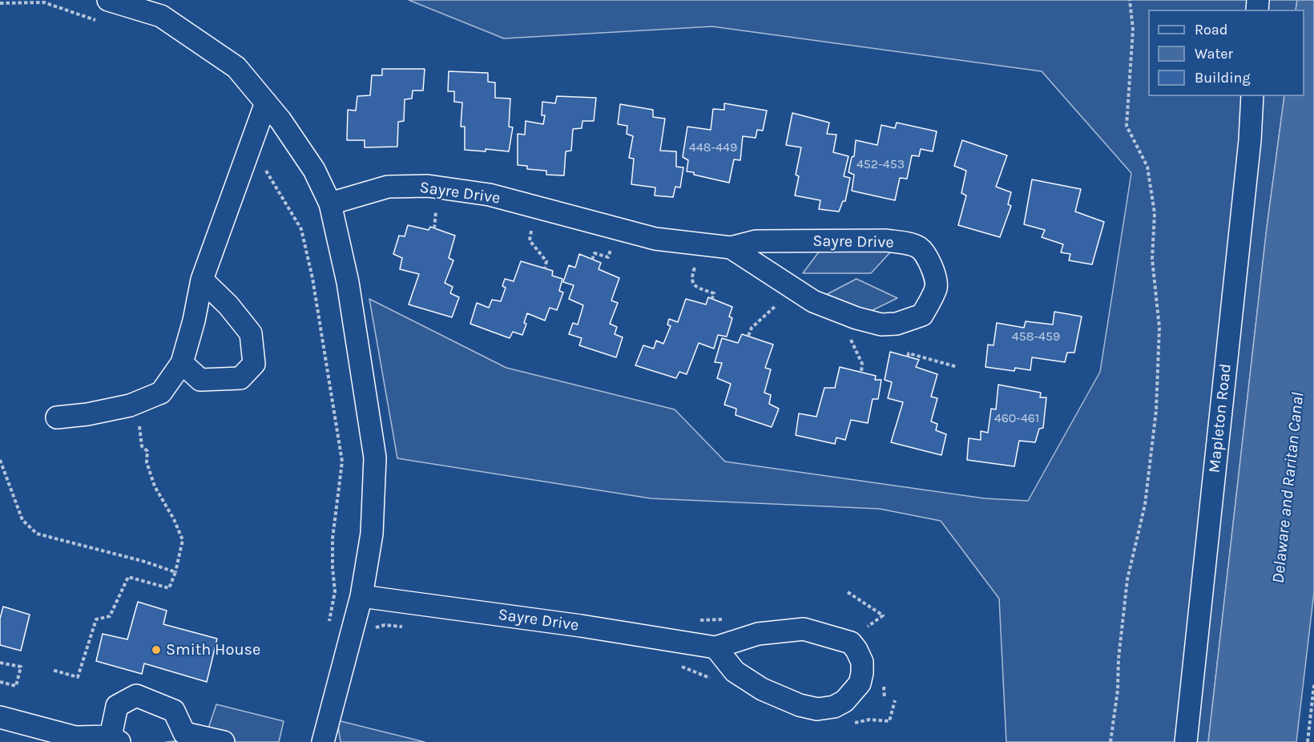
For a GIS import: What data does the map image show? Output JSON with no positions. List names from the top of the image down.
{
  "streets": {
    "street": ["Sayre Drive", "Mapleton Road"]
  },
  "water": ["Delaware and Raritan Canal"],
  "places": ["Smith House"],
  "house_numbers": [
    "448-449",
    "452-453",
    "458-459",
    "460-461"
  ],
  "legend": ["Road", "Water", "Building"]
}
